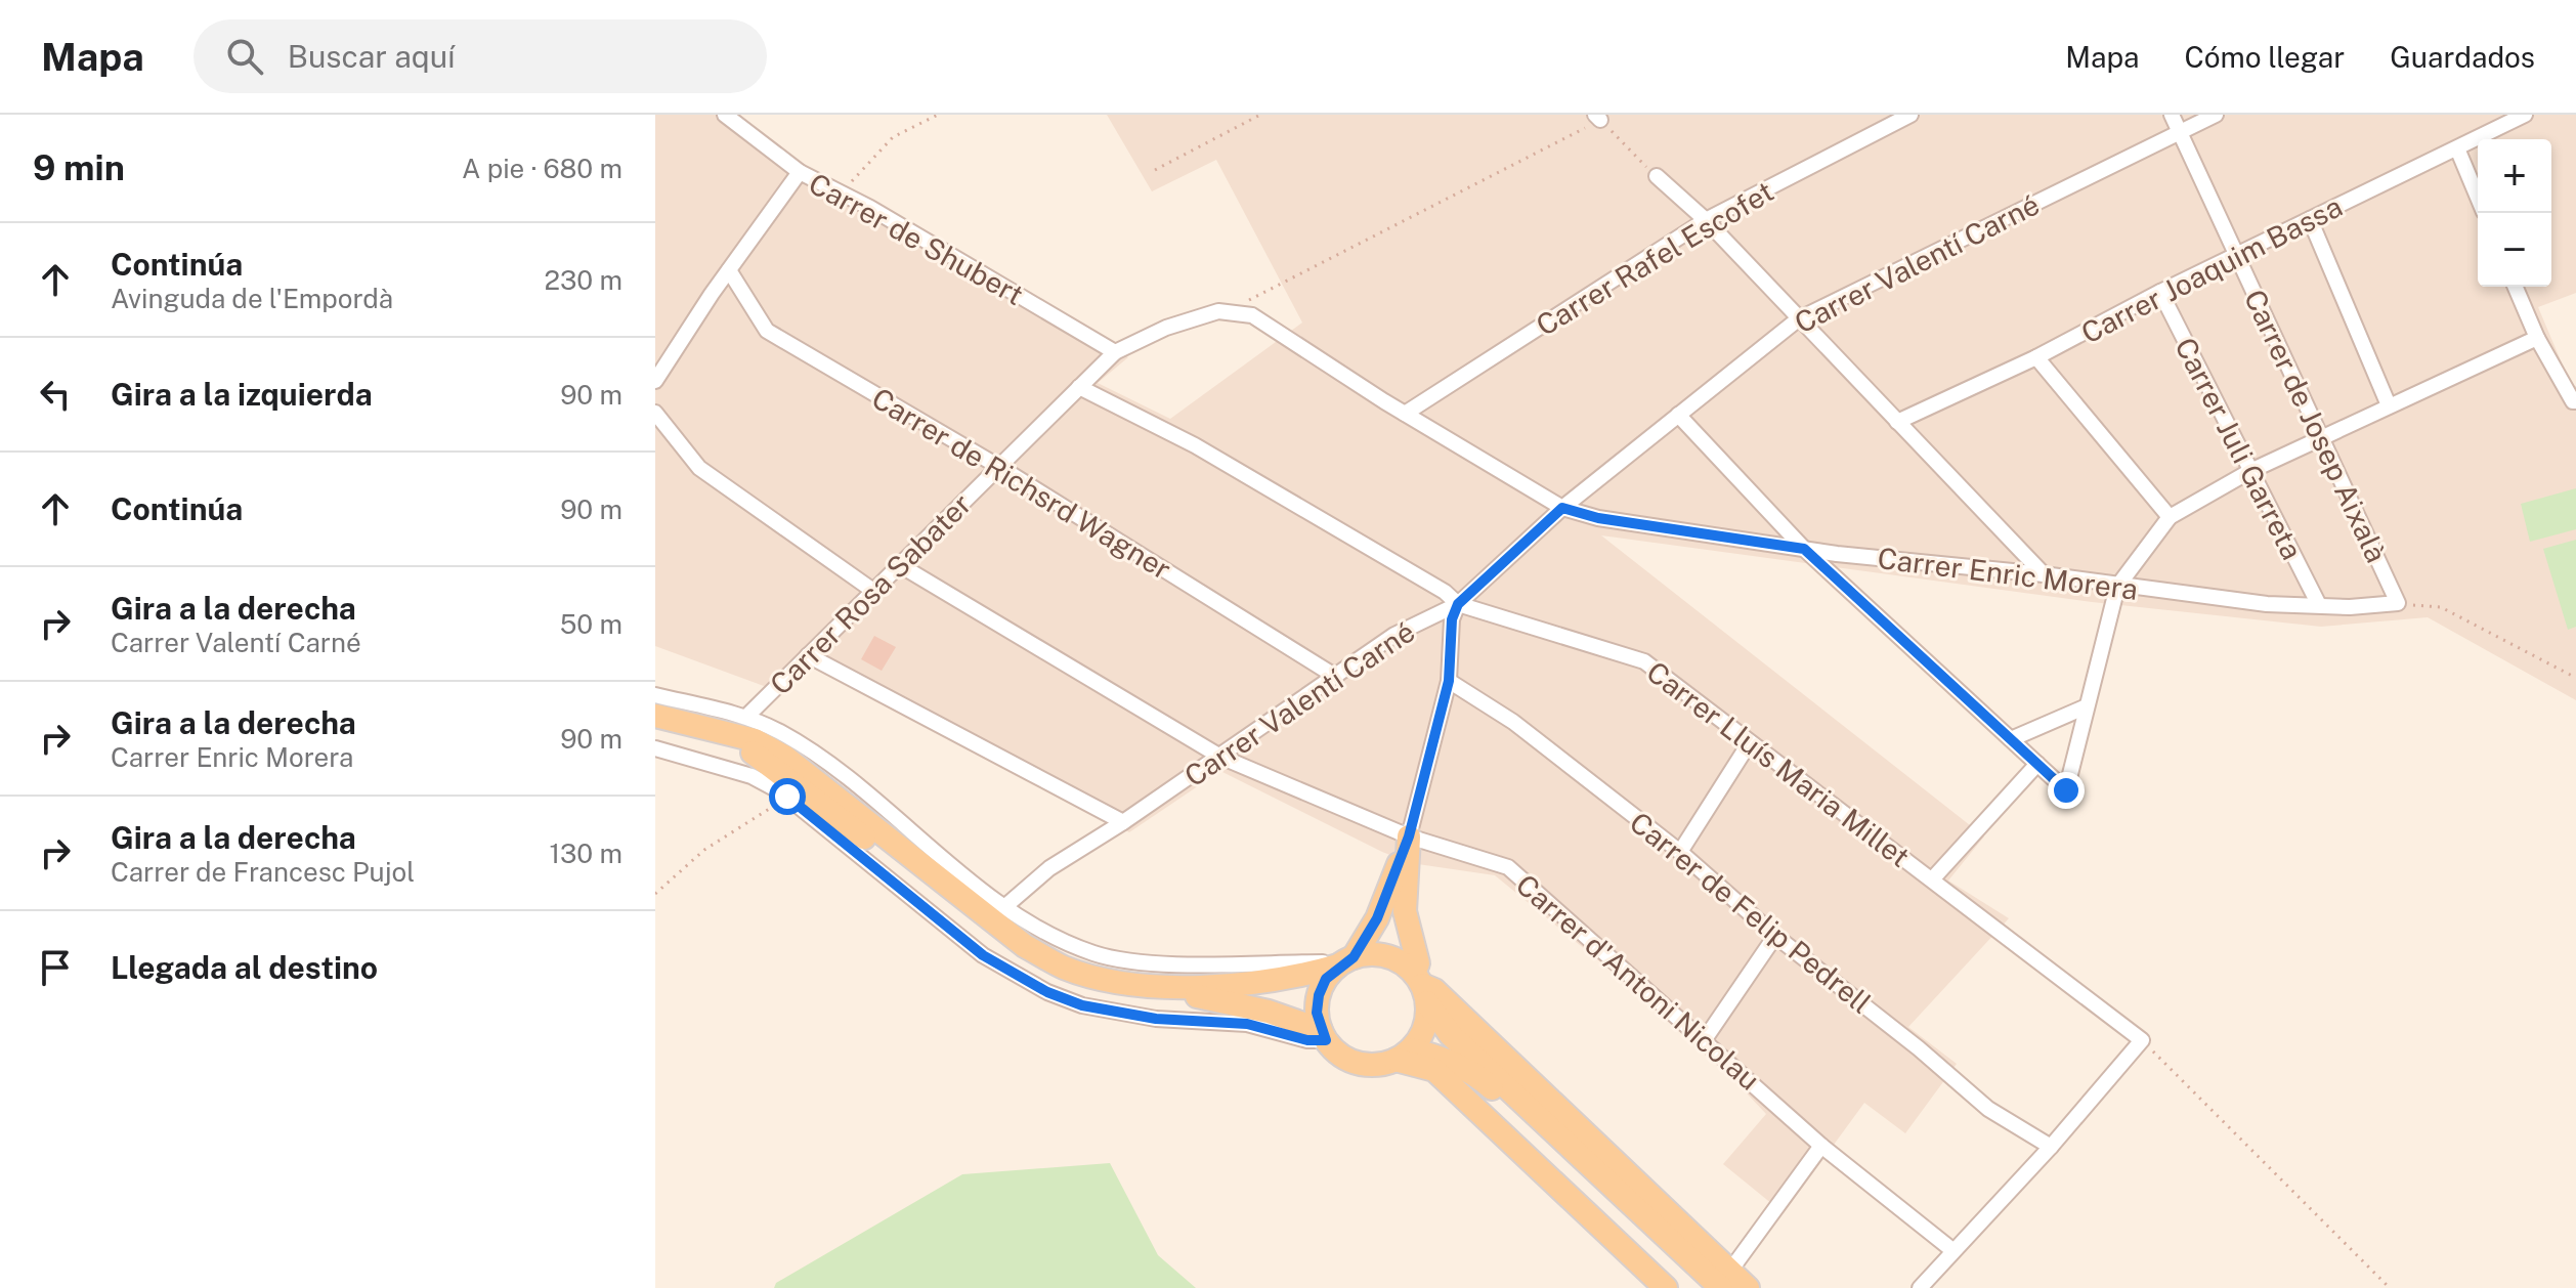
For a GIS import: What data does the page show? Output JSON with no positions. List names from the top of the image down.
{
  "streets": {
    "street": [
      "Carrer de Shubert",
      "Carrer Rafel Escofet",
      "Carrer Valentí Carné",
      "Carrer Joaquim Bassa",
      "Carrer de Josep Aixalà",
      "Carrer Juli Garreta",
      "Carrer de Richsrd Wagner",
      "Carrer Enric Morera",
      "Carrer Rosa Sabater",
      "Carrer Lluís Maria Millet",
      "Carrer de Felip Pedrell",
      "Carrer d'Antoni Nicolau"
    ]
  },
  "crossings": [
    ["Carrer de Shubert", "Carrer Rosa Sabater"],
    ["Carrer Rafel Escofet", "Carrer Enric Morera"],
    ["Carrer Valentí Carné", "Carrer de Josep Aixalà"],
    ["Carrer Valentí Carné", "Carrer de Richsrd Wagner"],
    ["Carrer Valentí Carné", "Carrer Enric Morera"],
    ["Carrer Valentí Carné", "Carrer Lluís Maria Millet"],
    ["Carrer Valentí Carné", "Carrer d'Antoni Nicolau"],
    ["Carrer Joaquim Bassa", "Carrer de Josep Aixalà"],
    ["Carrer Joaquim Bassa", "Carrer Juli Garreta"],
    ["Carrer de Josep Aixalà", "Carrer Enric Morera"],
    ["Carrer Juli Garreta", "Carrer Enric Morera"],
    ["Carrer de Richsrd Wagner", "Carrer Rosa Sabater"],
    ["Carrer Enric Morera", "Carrer Rosa Sabater"],
    ["Carrer Rosa Sabater", "Carrer Lluís Maria Millet"],
    ["Carrer Rosa Sabater", "Carrer d'Antoni Nicolau"]
  ],
  "page": {
    "header": "Mapa",
    "search": "Buscar aquí",
    "nav": ["Mapa", "Cómo llegar", "Guardados"],
    "heading": ["9 min", "A pie · 680 m"],
    "map_buttons": ["+", "−"],
    "list": [
      ["Continúa", "Avinguda de l'Empordà", "230 m"],
      ["Gira a la izquierda", "90 m"],
      ["Continúa", "90 m"],
      ["Gira a la derecha", "Carrer Valentí Carné", "50 m"],
      ["Gira a la derecha", "Carrer Enric Morera", "90 m"],
      ["Gira a la derecha", "Carrer de Francesc Pujol", "130 m"],
      "Llegada al destino"
    ]
  }
}
